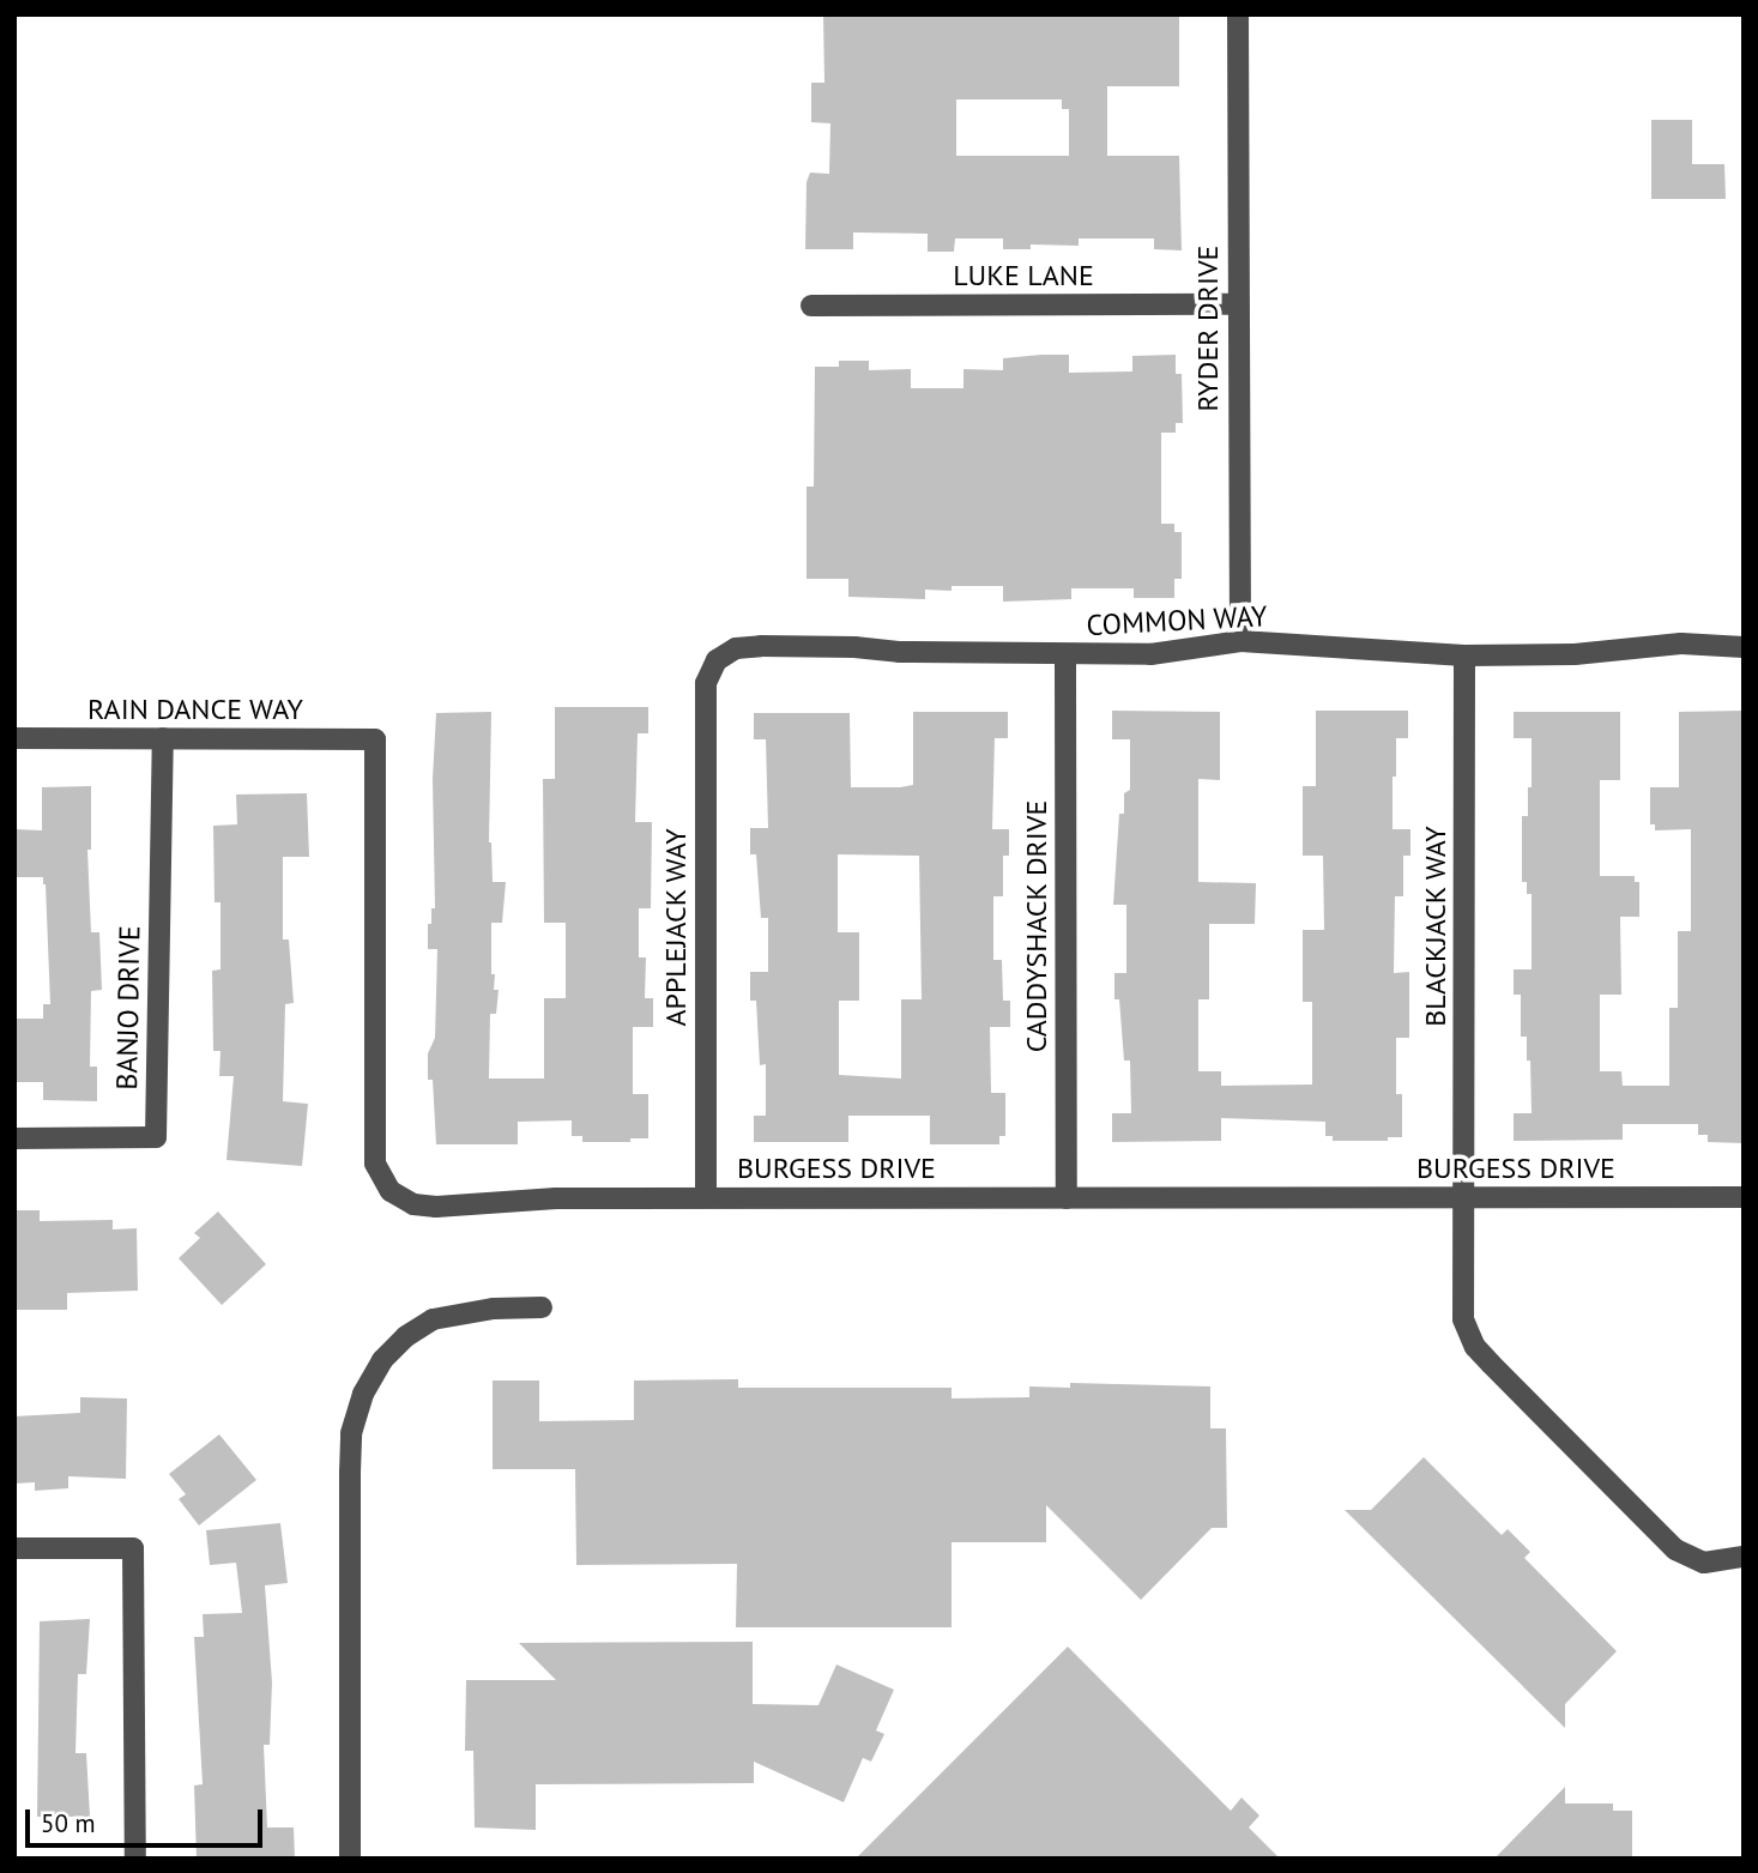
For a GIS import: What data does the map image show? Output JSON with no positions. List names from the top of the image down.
{
  "streets": {
    "street": [
      "LUKE LANE",
      "RYDER DRIVE",
      "COMMON WAY",
      "RAIN DANCE WAY",
      "CADDYSHACK DRIVE",
      "BLACKJACK WAY",
      "APPLEJACK WAY",
      "BANJO DRIVE",
      "BURGESS DRIVE"
    ]
  },
  "crossings": [
    ["LUKE LANE", "RYDER DRIVE"],
    ["RYDER DRIVE", "COMMON WAY"],
    ["COMMON WAY", "CADDYSHACK DRIVE"],
    ["COMMON WAY", "BLACKJACK WAY"],
    ["COMMON WAY", "APPLEJACK WAY"],
    ["RAIN DANCE WAY", "BANJO DRIVE"],
    ["RAIN DANCE WAY", "BURGESS DRIVE"],
    ["CADDYSHACK DRIVE", "BURGESS DRIVE"],
    ["BLACKJACK WAY", "BURGESS DRIVE"],
    ["APPLEJACK WAY", "BURGESS DRIVE"]
  ],
  "scale_bar": "50 m"
}
